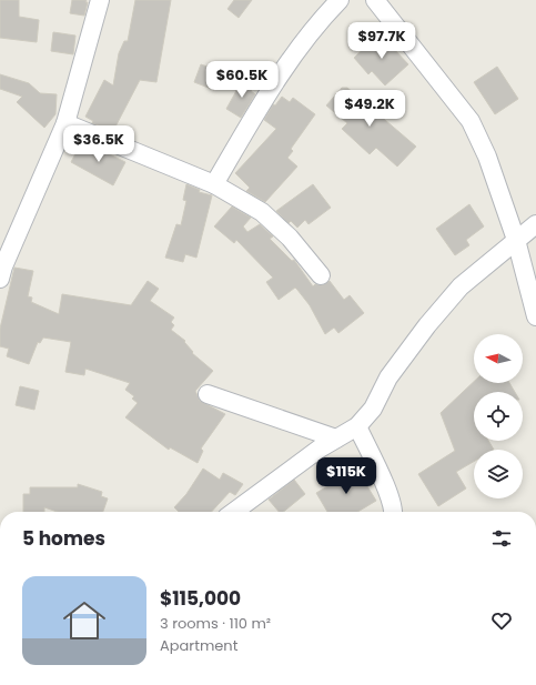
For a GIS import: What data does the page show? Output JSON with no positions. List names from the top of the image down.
{
  "north": "left",
  "page": {
    "price": [
      "$97.7K",
      "$60.5K",
      "$49.2K",
      "$36.5K",
      "$115K"
    ],
    "heading": "5 homes",
    "list": [
      {
        "name": "$115,000",
        "note": "3 rooms · 110 m² · Apartment"
      }
    ]
  }
}
